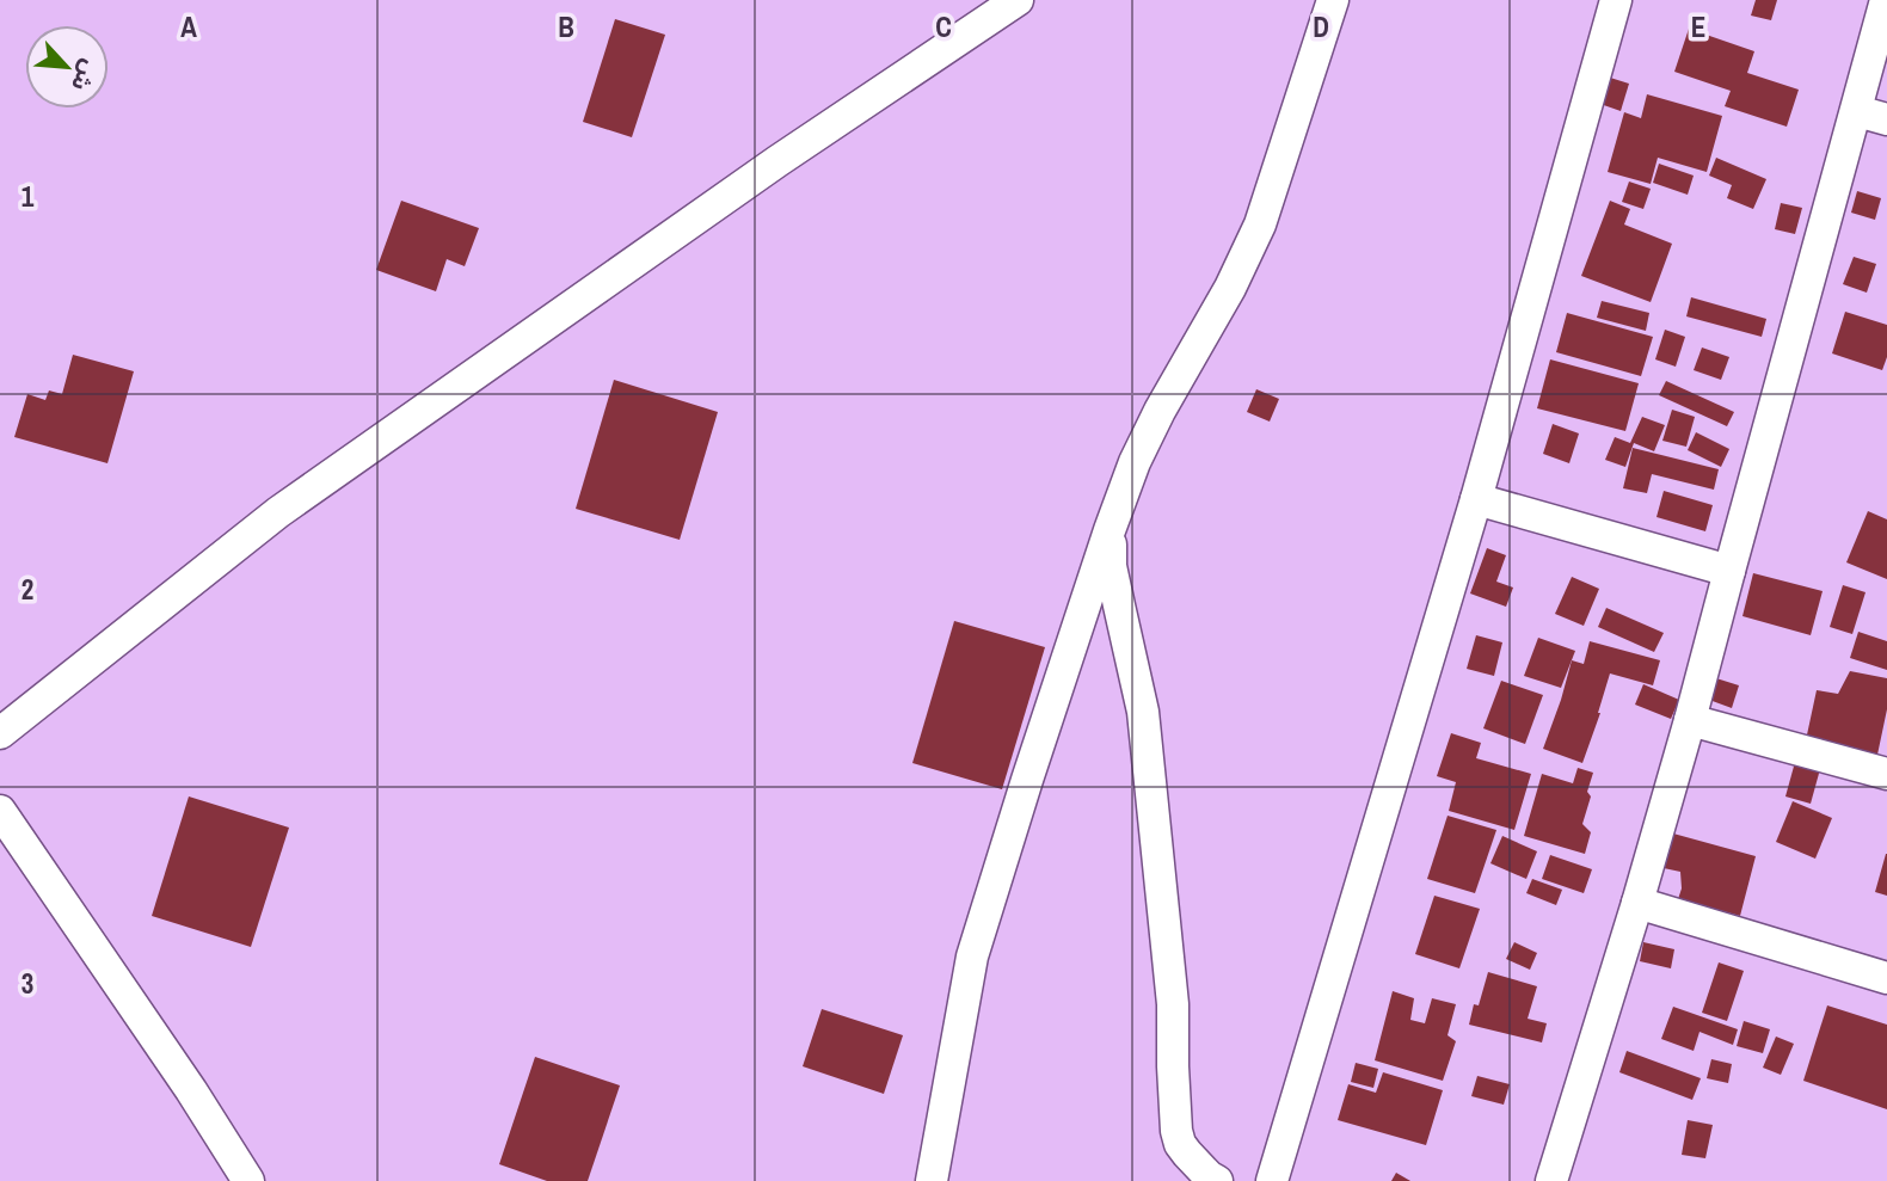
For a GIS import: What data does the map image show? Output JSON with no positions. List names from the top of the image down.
{
  "north": "bottom right",
  "grid": {
    "columns": [
      "A",
      "B",
      "C",
      "D",
      "E"
    ],
    "rows": ["1", "2", "3"]
  }
}
